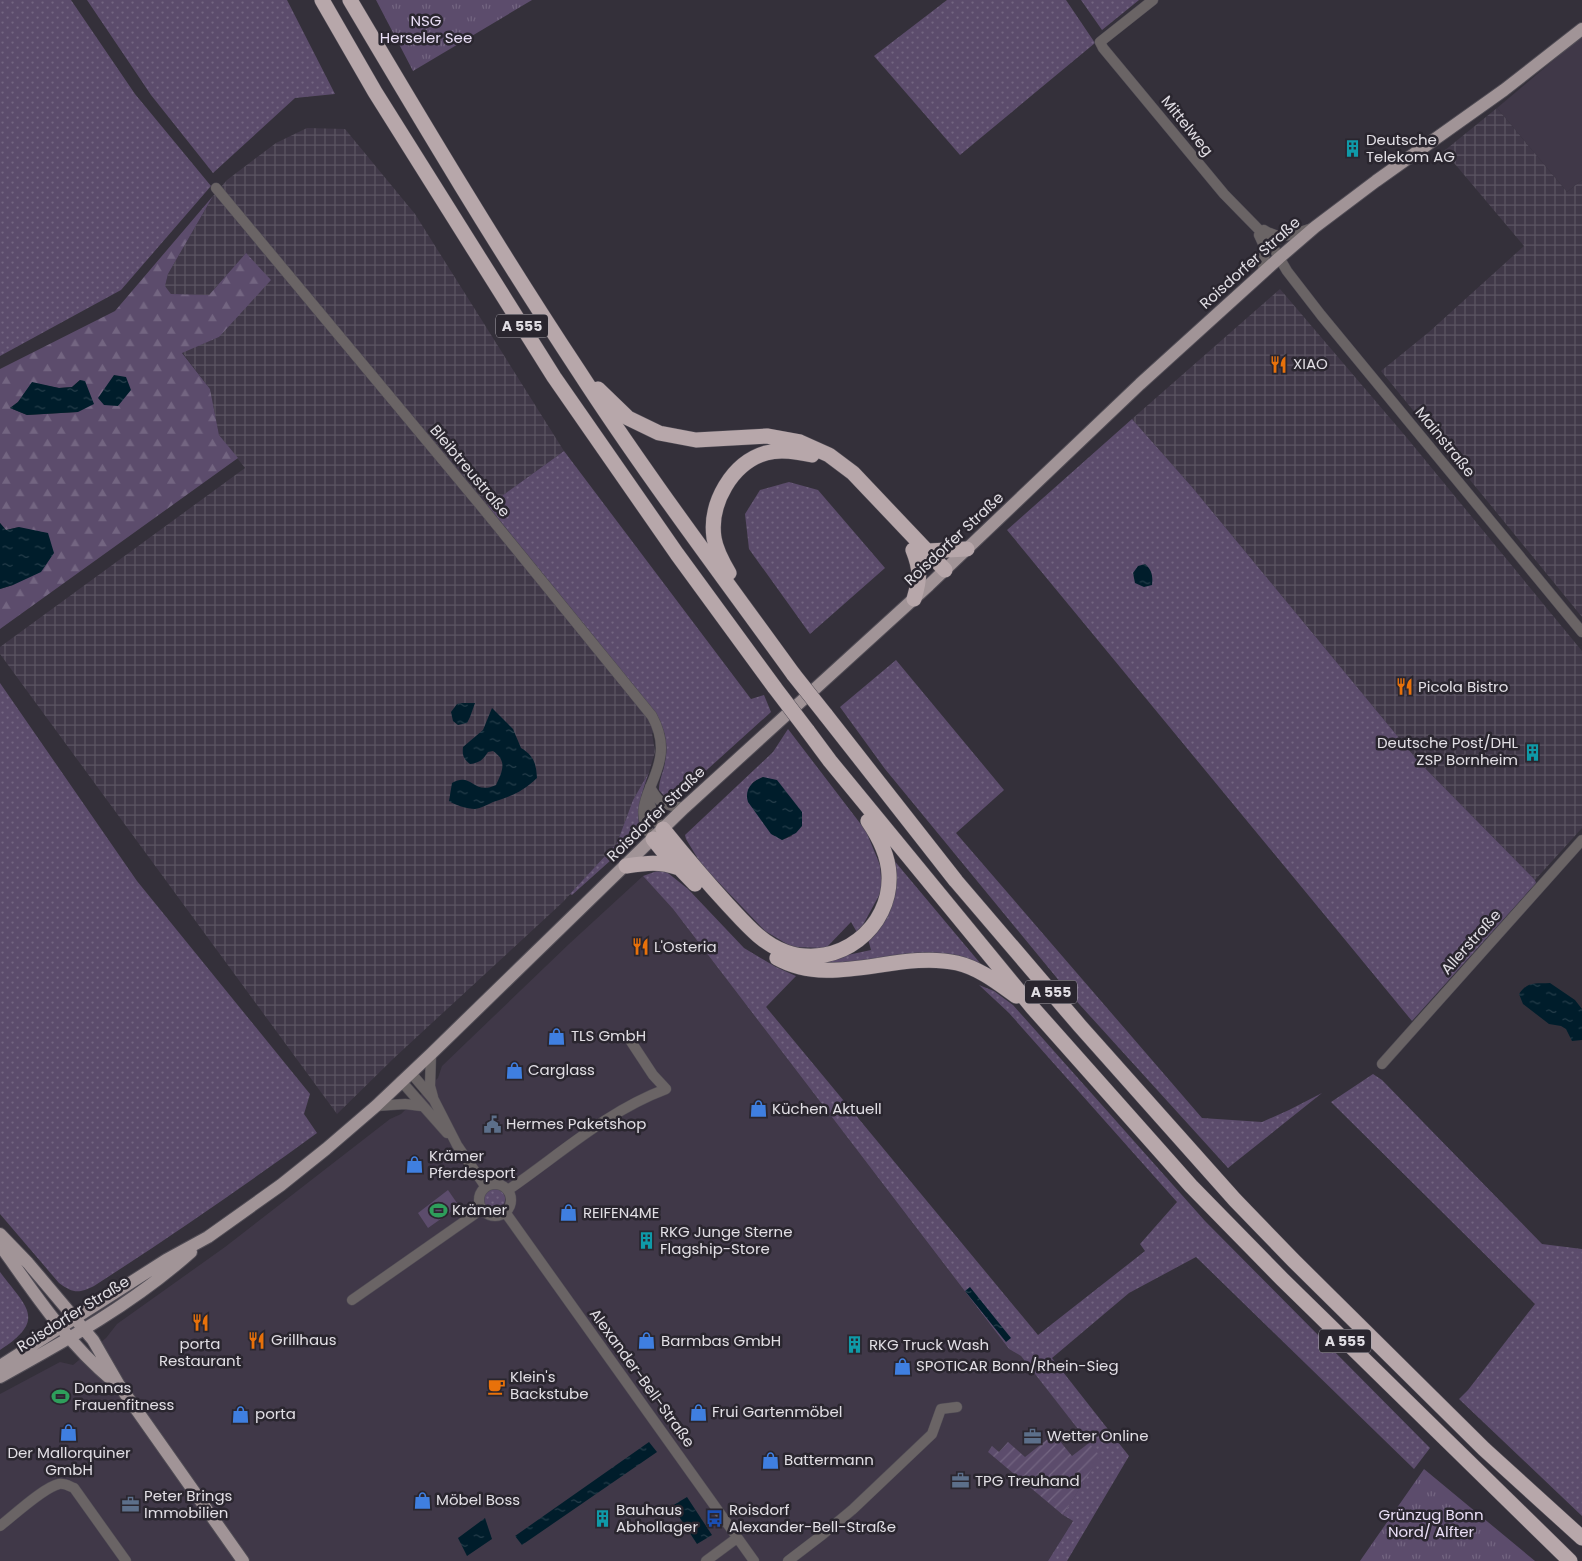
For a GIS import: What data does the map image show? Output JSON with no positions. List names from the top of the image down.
{
  "streets": {
    "highway": ["A 555"],
    "main road": ["Roisdorfer Straße"],
    "street": [
      "Mittelweg",
      "Mainstraße",
      "Bleibtreustraße",
      "Allerstraße",
      "Alexander-Bell-Straße"
    ]
  },
  "crossings": [
    ["Mittelweg", "Roisdorfer Straße"],
    ["Mittelweg", "Mainstraße"],
    ["Roisdorfer Straße", "Bleibtreustraße"]
  ],
  "parks": ["NSG Herseler See", "Grünzug Bonn Nord/ Alfter"],
  "places": {
    "building": [
      "Deutsche Telekom AG",
      "Deutsche Post/DHL ZSP Bornheim",
      "RKG Junge Sterne Flagship-Store",
      "RKG Truck Wash",
      "Bauhaus Abhollager"
    ],
    "restaurant": [
      "XIAO",
      "Picola Bistro",
      "L'Osteria",
      "porta Restaurant",
      "Grillhaus"
    ],
    "shop": [
      "TLS GmbH",
      "Carglass",
      "Küchen Aktuell",
      "Krämer Pferdesport",
      "REIFEN4ME",
      "Barmbas GmbH",
      "SPOTICAR Bonn/Rhein-Sieg",
      "Frui Gartenmöbel",
      "porta",
      "Der Mallorquiner GmbH",
      "Battermann",
      "Möbel Boss"
    ],
    "public building": ["Hermes Paketshop"],
    "sports": ["Krämer", "Donnas Frauenfitness"],
    "cafe": ["Klein's Backstube"],
    "office": ["Wetter Online", "TPG Treuhand", "Peter Brings Immobilien"],
    "bus stop": ["Roisdorf Alexander-Bell-Straße"]
  }
}
